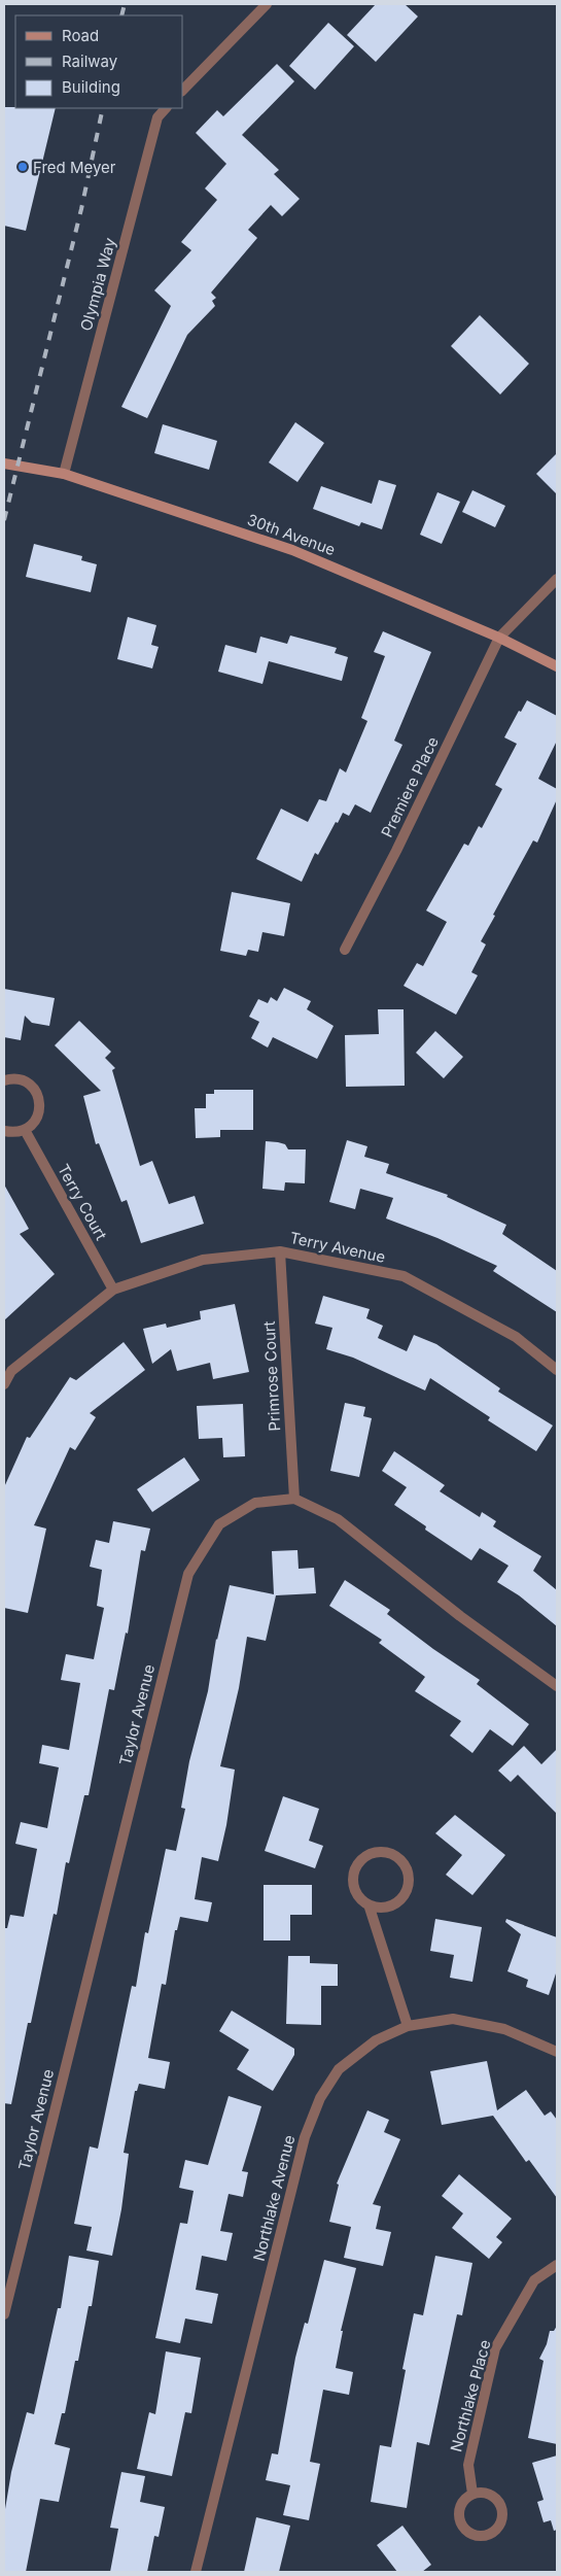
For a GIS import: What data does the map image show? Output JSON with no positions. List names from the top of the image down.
{
  "streets": {
    "street": [
      "Olympia Way",
      "30th Avenue",
      "Premiere Place",
      "Terry Court",
      "Terry Avenue",
      "Primrose Court",
      "Taylor Avenue",
      "Northlake Avenue",
      "Northlake Place"
    ]
  },
  "crossings": [
    ["Olympia Way", "30th Avenue"],
    ["30th Avenue", "Premiere Place"],
    ["Terry Court", "Terry Avenue"],
    ["Terry Avenue", "Primrose Court"],
    ["Primrose Court", "Taylor Avenue"]
  ],
  "places": ["Fred Meyer"],
  "legend": ["Road", "Railway", "Building"]
}
